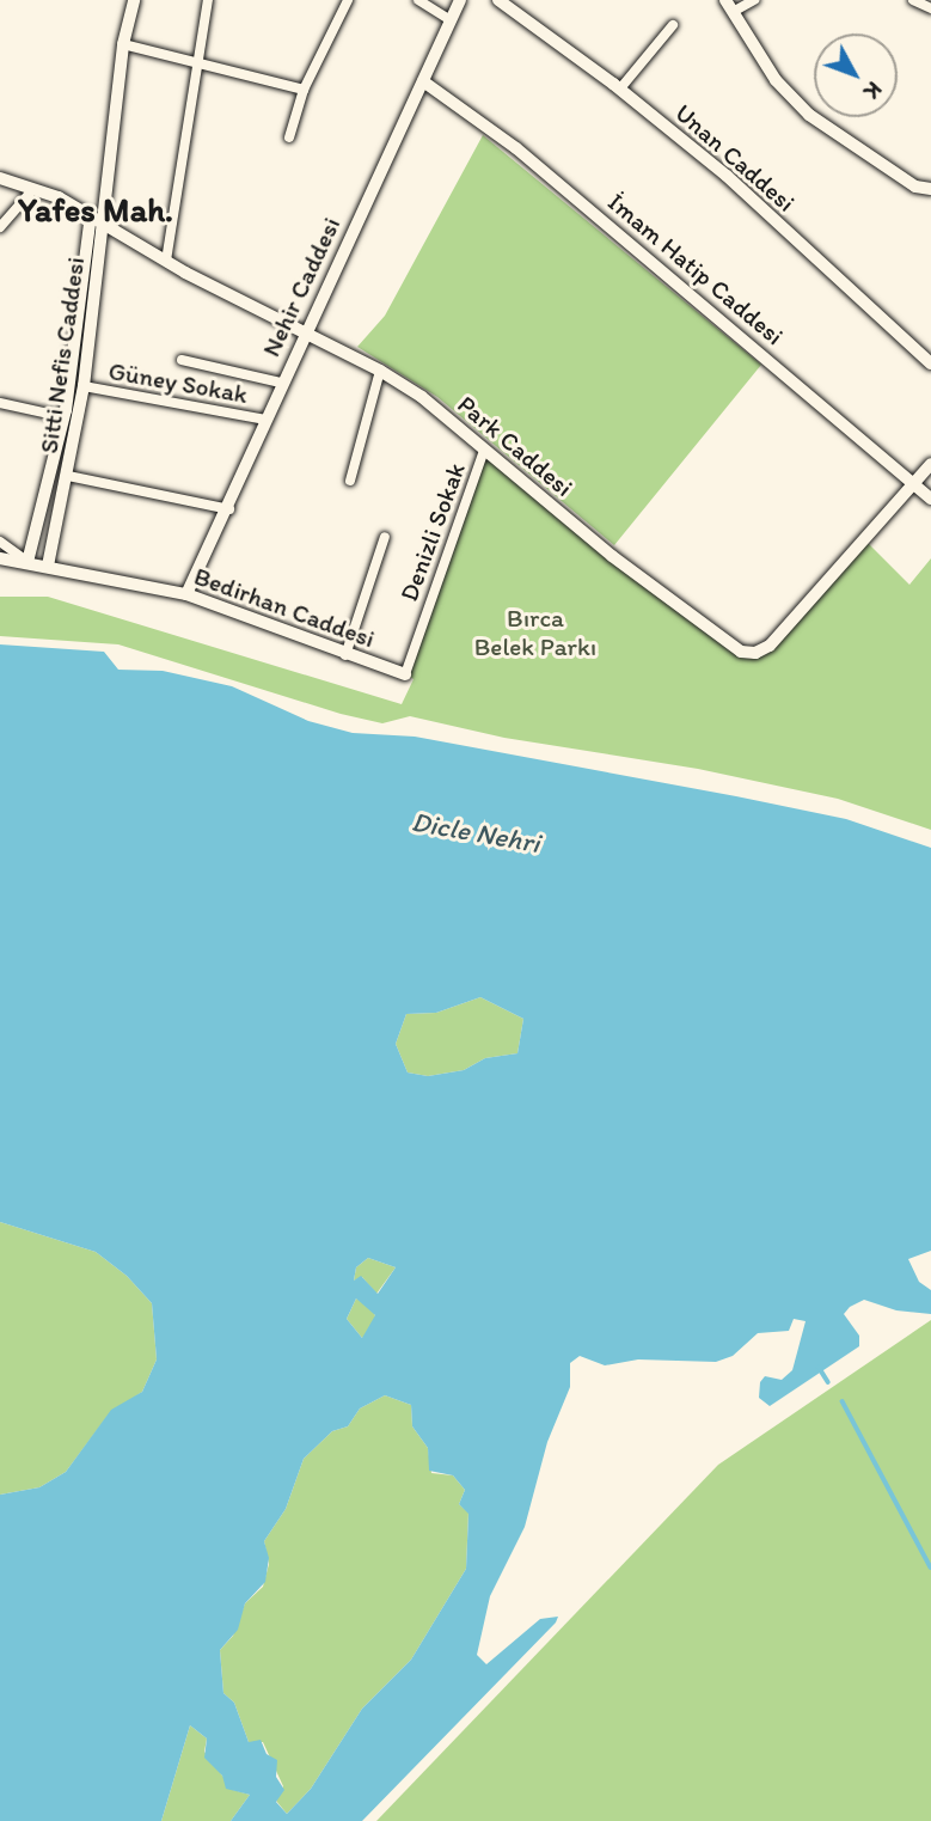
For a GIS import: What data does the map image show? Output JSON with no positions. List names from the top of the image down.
{
  "streets": {
    "street": [
      "Unan Caddesi",
      "İmam Hatip Caddesi",
      "Nehir Caddesi",
      "Sitti Nefis Caddesi",
      "Güney Sokak",
      "Park Caddesi",
      "Denizli Sokak",
      "Bedirhan Caddesi"
    ]
  },
  "crossings": [
    ["İmam Hatip Caddesi", "Nehir Caddesi"],
    ["İmam Hatip Caddesi", "Park Caddesi"],
    ["Nehir Caddesi", "Güney Sokak"],
    ["Nehir Caddesi", "Park Caddesi"],
    ["Nehir Caddesi", "Bedirhan Caddesi"],
    ["Sitti Nefis Caddesi", "Güney Sokak"],
    ["Sitti Nefis Caddesi", "Park Caddesi"],
    ["Sitti Nefis Caddesi", "Bedirhan Caddesi"],
    ["Park Caddesi", "Denizli Sokak"],
    ["Denizli Sokak", "Bedirhan Caddesi"]
  ],
  "districts": ["Yafes Mah."],
  "water": ["Dicle Nehri"],
  "parks": ["Bırca Belek Parkı"],
  "north": "bottom right"
}
